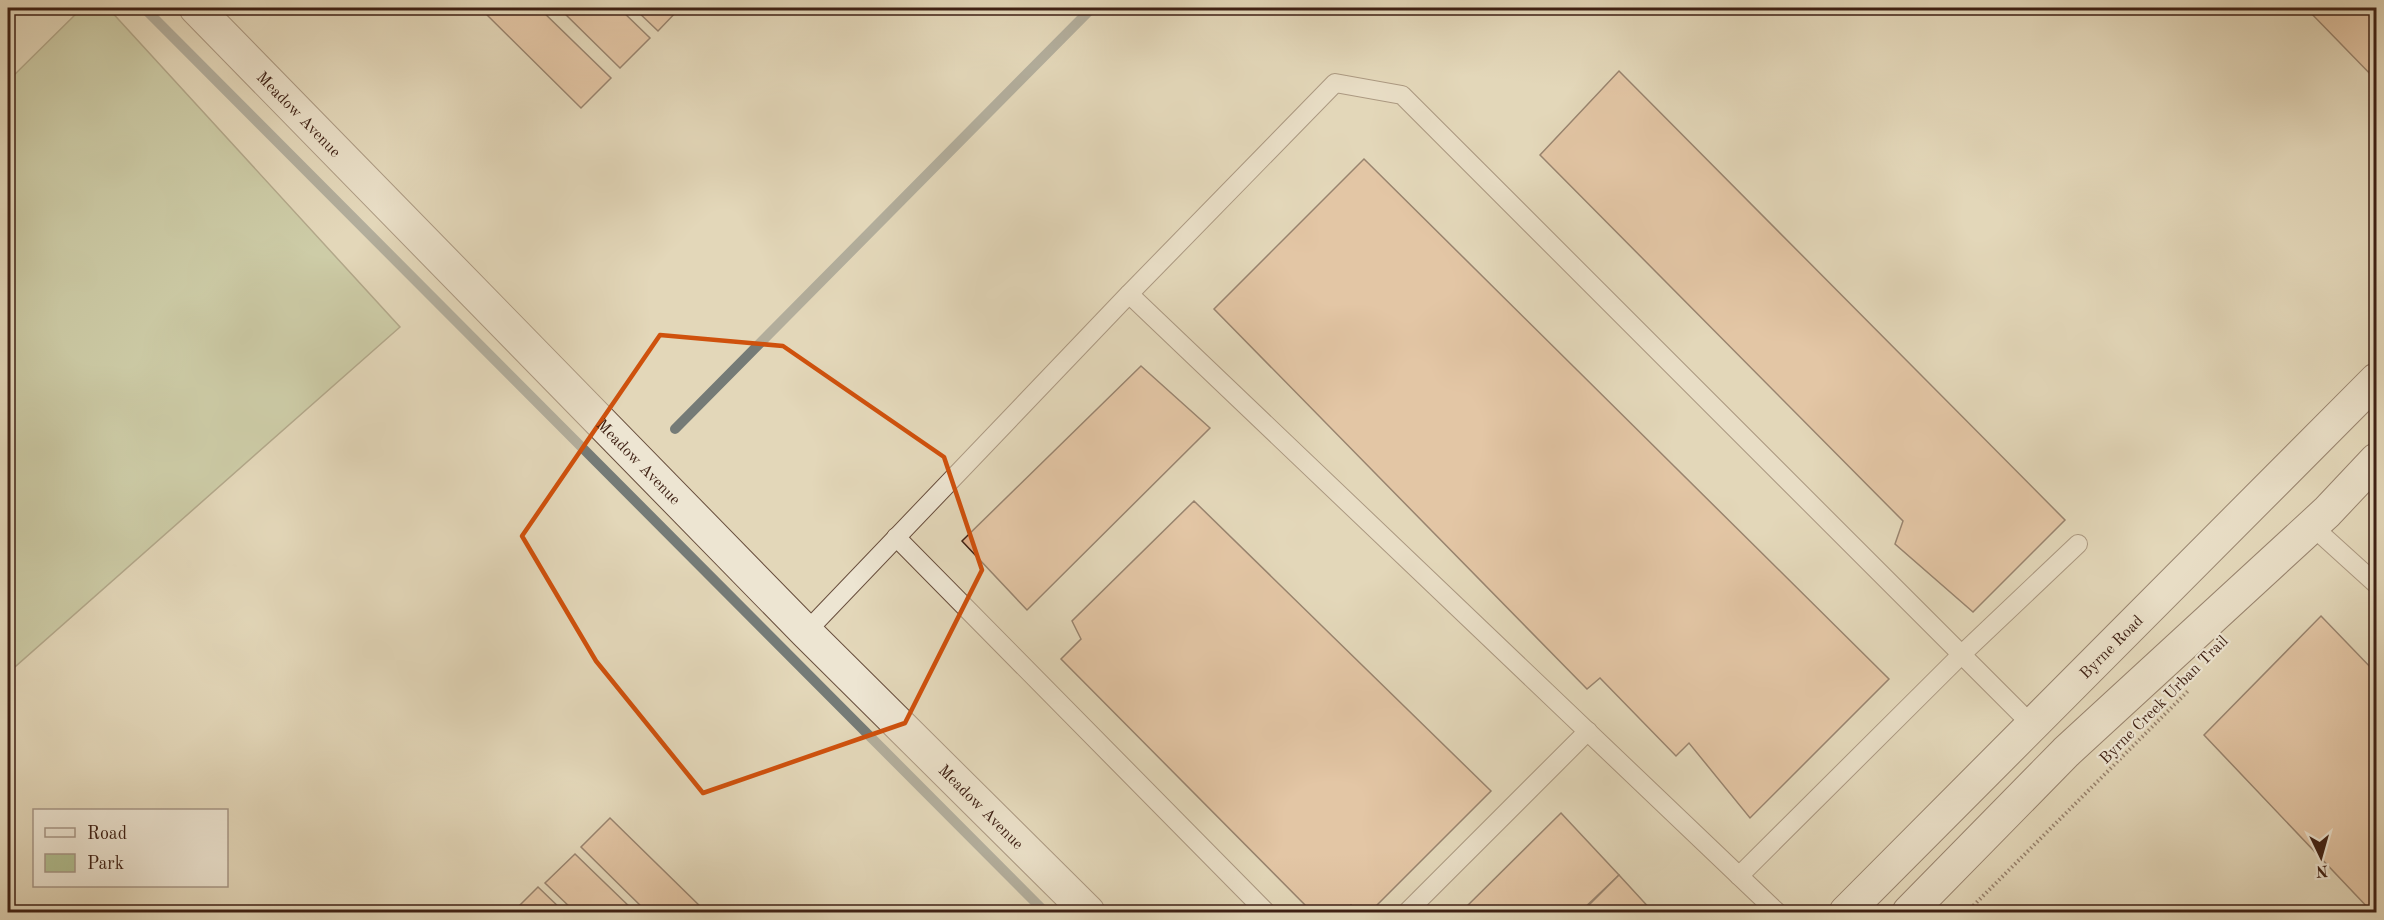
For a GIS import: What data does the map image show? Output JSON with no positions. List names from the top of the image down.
{
  "streets": {
    "main road": ["Meadow Avenue", "Byrne Road"],
    "path": ["Byrne Creek Urban Trail"]
  },
  "legend": ["Road", "Park"],
  "north": "bottom"
}
